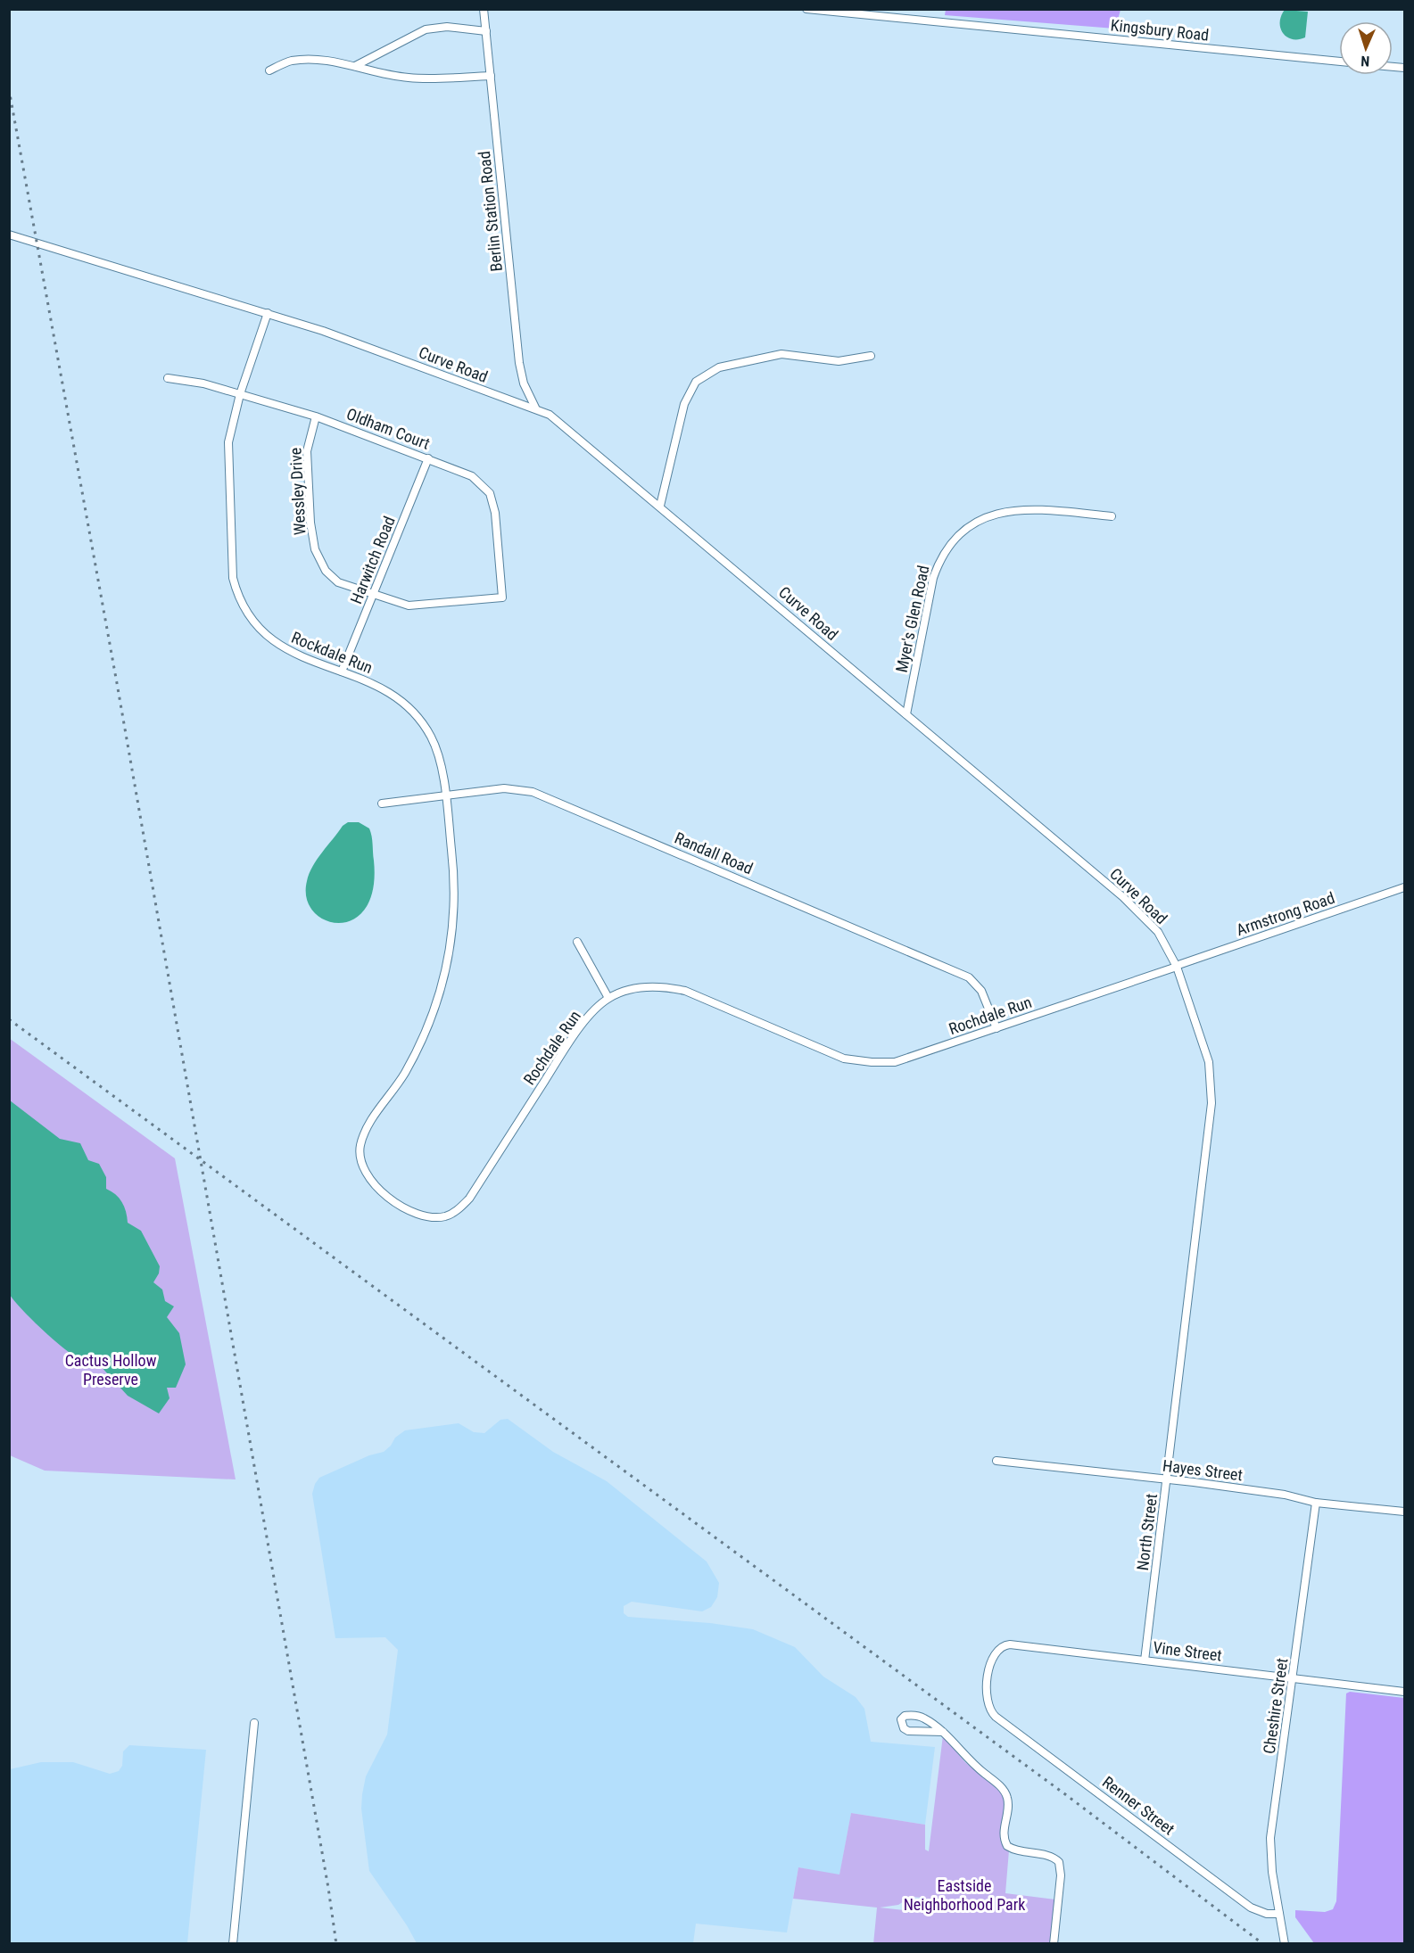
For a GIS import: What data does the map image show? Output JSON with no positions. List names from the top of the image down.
{
  "streets": {
    "street": [
      "Kingsbury Road",
      "Berlin Station Road",
      "Curve Road",
      "Oldham Court",
      "Wessley Drive",
      "Harwitch Road",
      "Myer's Glen Road",
      "Rockdale Run",
      "Randall Road",
      "Armstrong Road",
      "Rochdale Run",
      "Hayes Street",
      "North Street",
      "Vine Street",
      "Cheshire Street",
      "Renner Street"
    ]
  },
  "crossings": [
    ["Berlin Station Road", "Curve Road"],
    ["Curve Road", "Myer's Glen Road"],
    ["Curve Road", "Rockdale Run"],
    ["Curve Road", "Armstrong Road"],
    ["Curve Road", "Rochdale Run"],
    ["Curve Road", "North Street"],
    ["Oldham Court", "Wessley Drive"],
    ["Oldham Court", "Harwitch Road"],
    ["Oldham Court", "Rockdale Run"],
    ["Wessley Drive", "Harwitch Road"],
    ["Harwitch Road", "Rockdale Run"],
    ["Rockdale Run", "Randall Road"],
    ["Rockdale Run", "Rochdale Run"],
    ["Randall Road", "Rochdale Run"],
    ["Armstrong Road", "Rochdale Run"],
    ["Hayes Street", "North Street"],
    ["Hayes Street", "Cheshire Street"],
    ["North Street", "Vine Street"],
    ["Vine Street", "Cheshire Street"],
    ["Vine Street", "Renner Street"],
    ["Cheshire Street", "Renner Street"]
  ],
  "parks": ["Cactus Hollow Preserve", "Eastside Neighborhood Park"],
  "north": "bottom"
}
